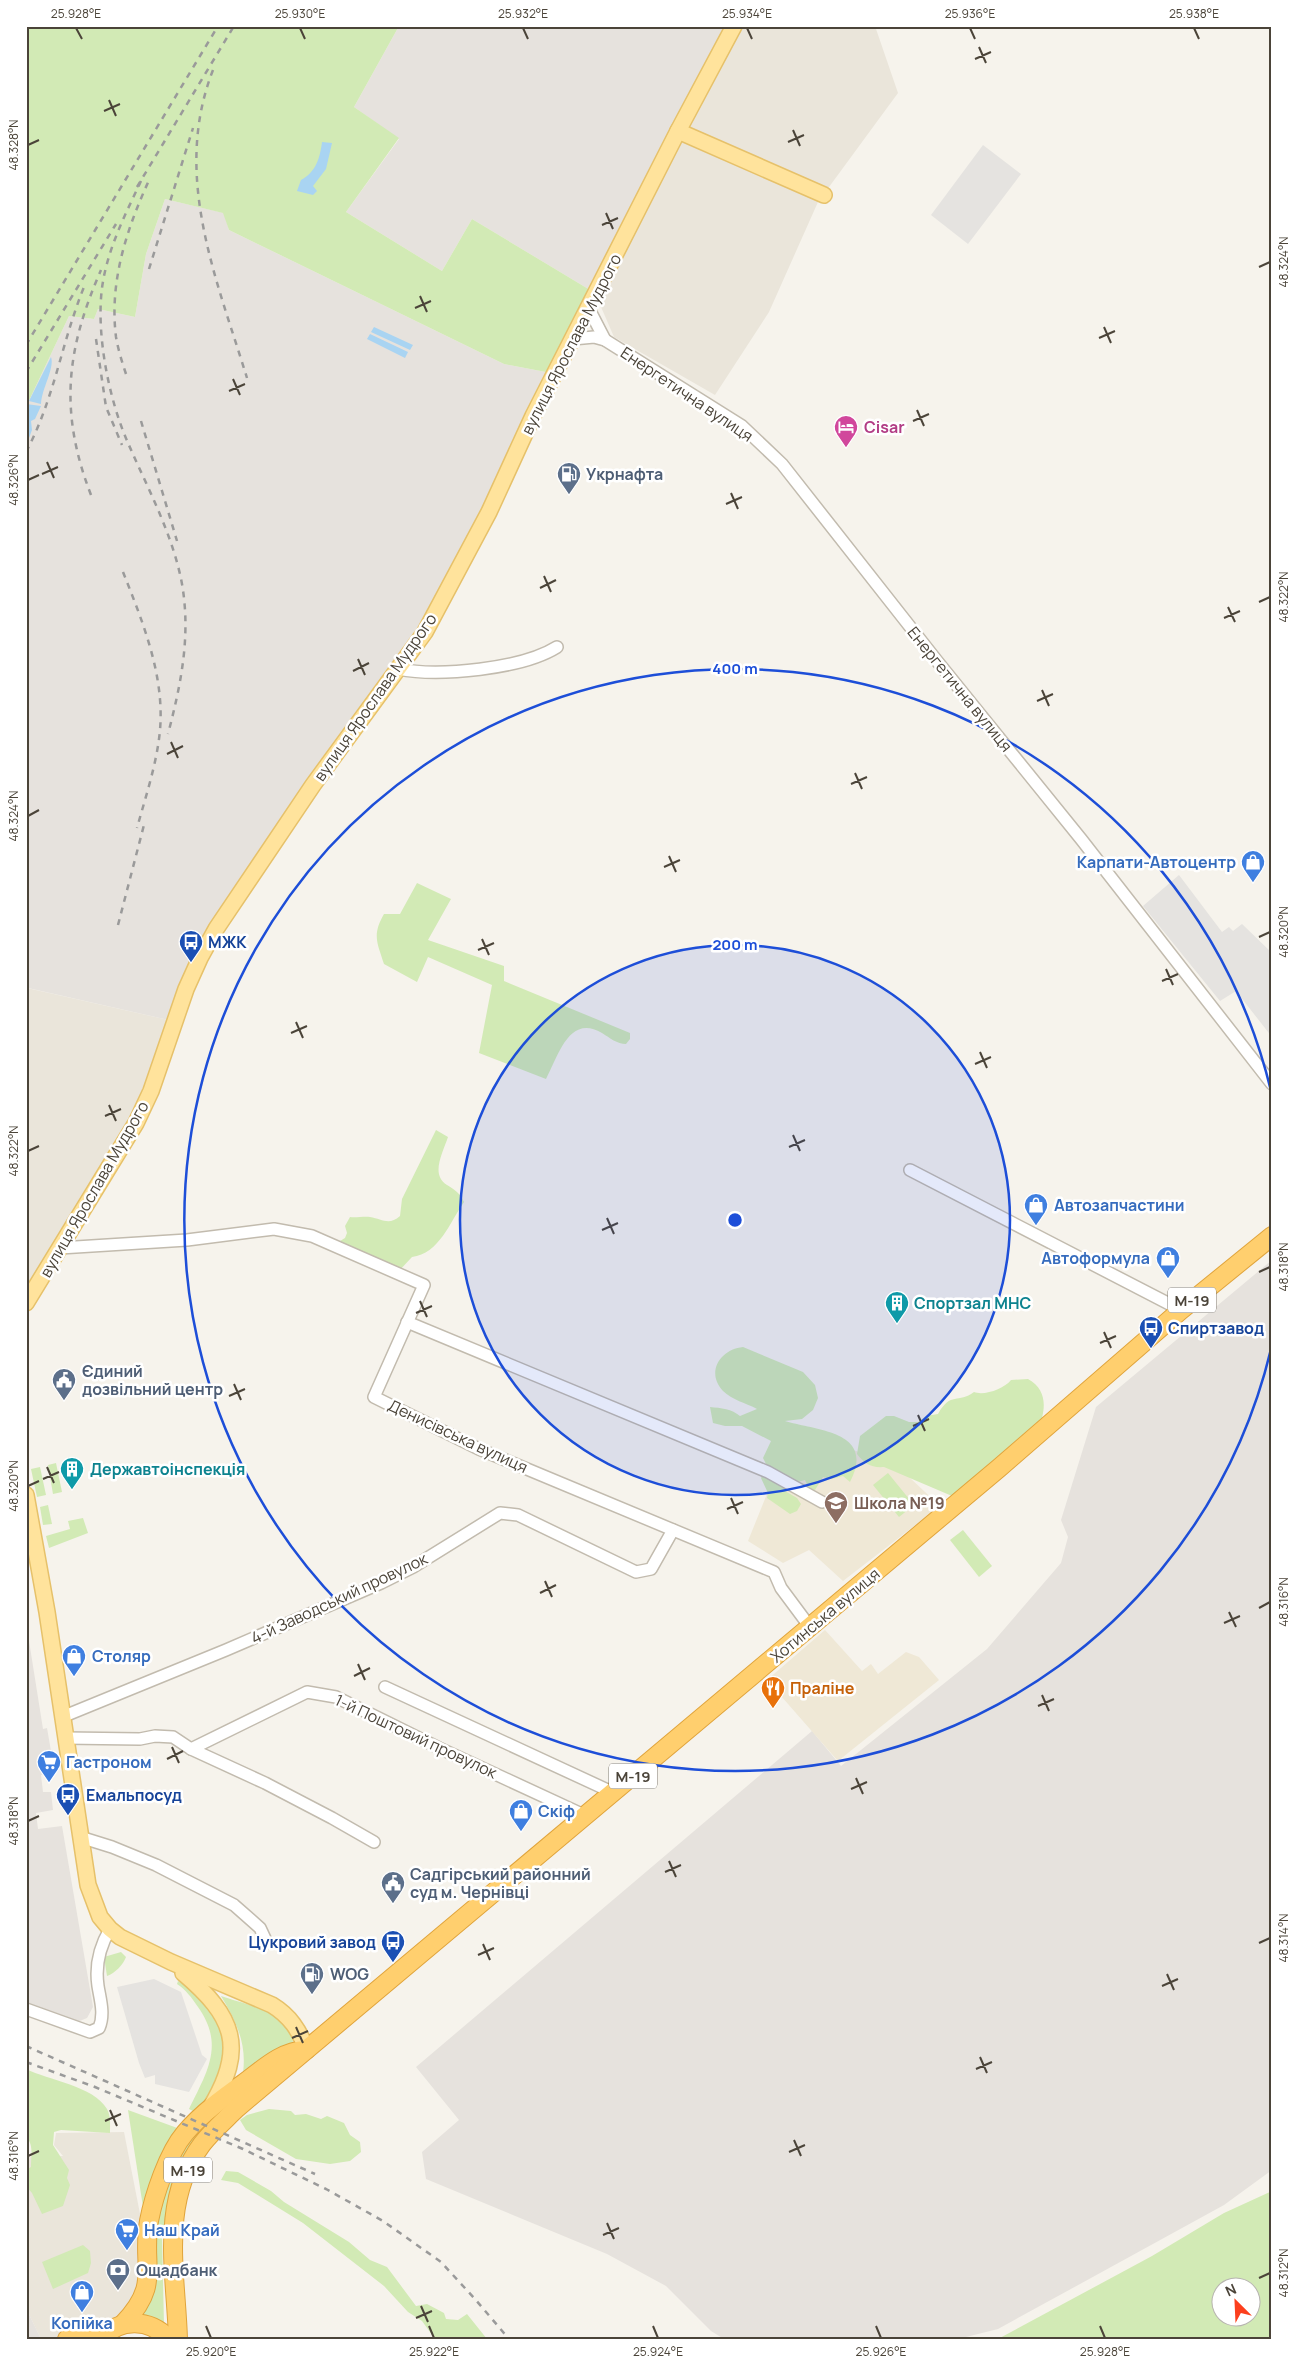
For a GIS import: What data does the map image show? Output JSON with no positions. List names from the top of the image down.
{
  "streets": {
    "highway": ["М-19", "Хотинська вулиця"],
    "main road": ["вулиця Ярослава Мудрого"],
    "street": [
      "Енергетична вулиця",
      "Денисівська вулиця",
      "4-й Заводський провулок",
      "1-й Поштовий провулок"
    ]
  },
  "crossings": [
    ["вулиця Ярослава Мудрого", "Енергетична вулиця"],
    ["вулиця Ярослава Мудрого", "Денисівська вулиця"],
    ["М-19", "Хотинська вулиця"],
    ["Денисівська вулиця", "4-й Заводський провулок"],
    ["Денисівська вулиця", "Хотинська вулиця"],
    ["Хотинська вулиця", "1-й Поштовий провулок"]
  ],
  "places": {
    "hotel": ["Cisar"],
    "fuel station": ["Укрнафта", "WOG"],
    "shop": [
      "Карпати-Автоцентр",
      "Автозапчастини",
      "Автоформула",
      "Столяр",
      "Скіф",
      "Копійка"
    ],
    "bus stop": [
      "МЖК",
      "Спиртзавод",
      "Емальпосуд",
      "Цукровий завод"
    ],
    "building": ["Спортзал МНС", "Державтоінспекція"],
    "public building": ["Єдиний дозвільний центр", "Садгірський районний суд м. Чернівці"],
    "school or university": ["Школа №19"],
    "restaurant": ["Праліне"],
    "supermarket": ["Гастроном", "Наш Край"],
    "bank": ["Ощадбанк"]
  },
  "north": "top left",
  "coordinates": [
    "25.928°E",
    "25.930°E",
    "25.932°E",
    "25.934°E",
    "25.936°E",
    "25.938°E",
    "48.328°N",
    "48.324°N",
    "48.326°N",
    "48.322°N",
    "48.320°N",
    "48.318°N",
    "48.316°N",
    "48.314°N",
    "48.312°N",
    "25.920°E",
    "25.922°E",
    "25.924°E",
    "25.926°E"
  ],
  "rings": ["400 m", "200 m"]
}
